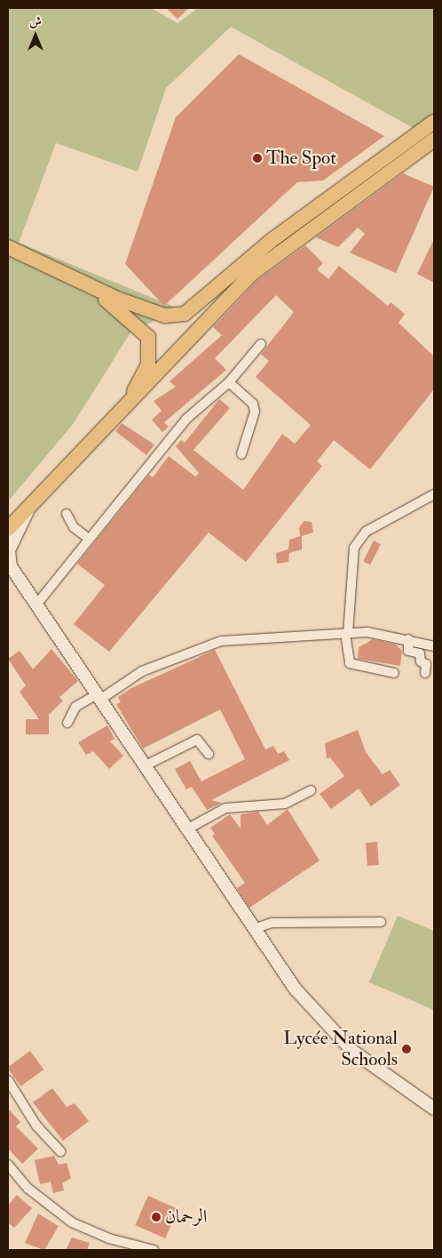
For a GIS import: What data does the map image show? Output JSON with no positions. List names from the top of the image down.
{
  "places": ["The Spot", "Lycée National Schools", "الرحمان"],
  "north": "top"
}
